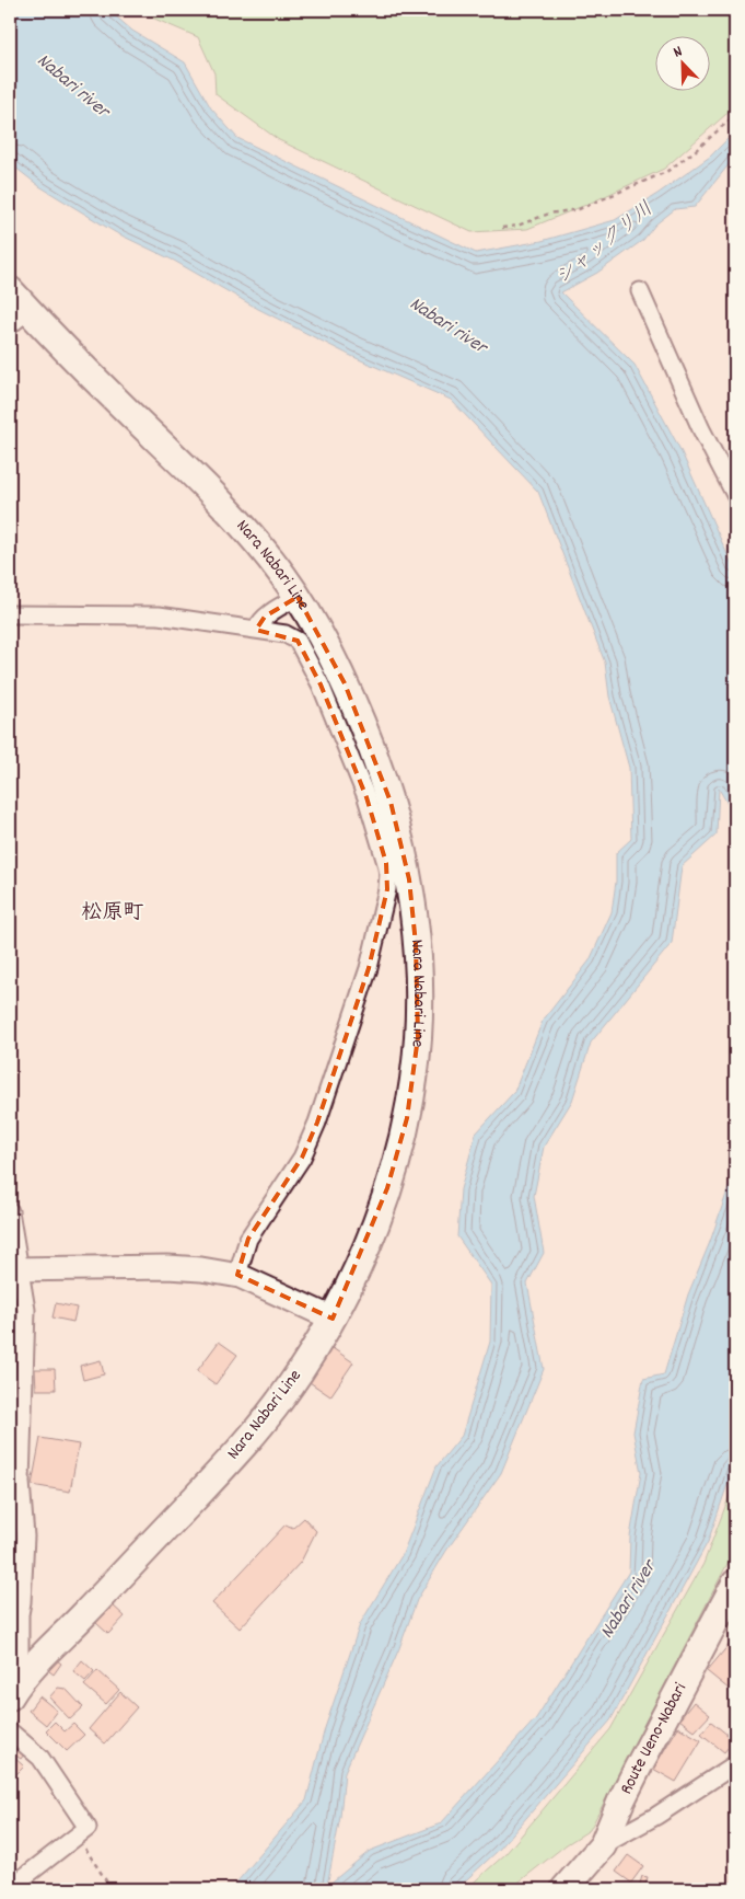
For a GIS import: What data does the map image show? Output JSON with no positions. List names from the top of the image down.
{
  "streets": {
    "main road": ["Nara Nabari Line", "Route Ueno-Nabari"]
  },
  "districts": ["松原町"],
  "water": ["Nabari river", "シャックリ川"],
  "north": "top left"
}
